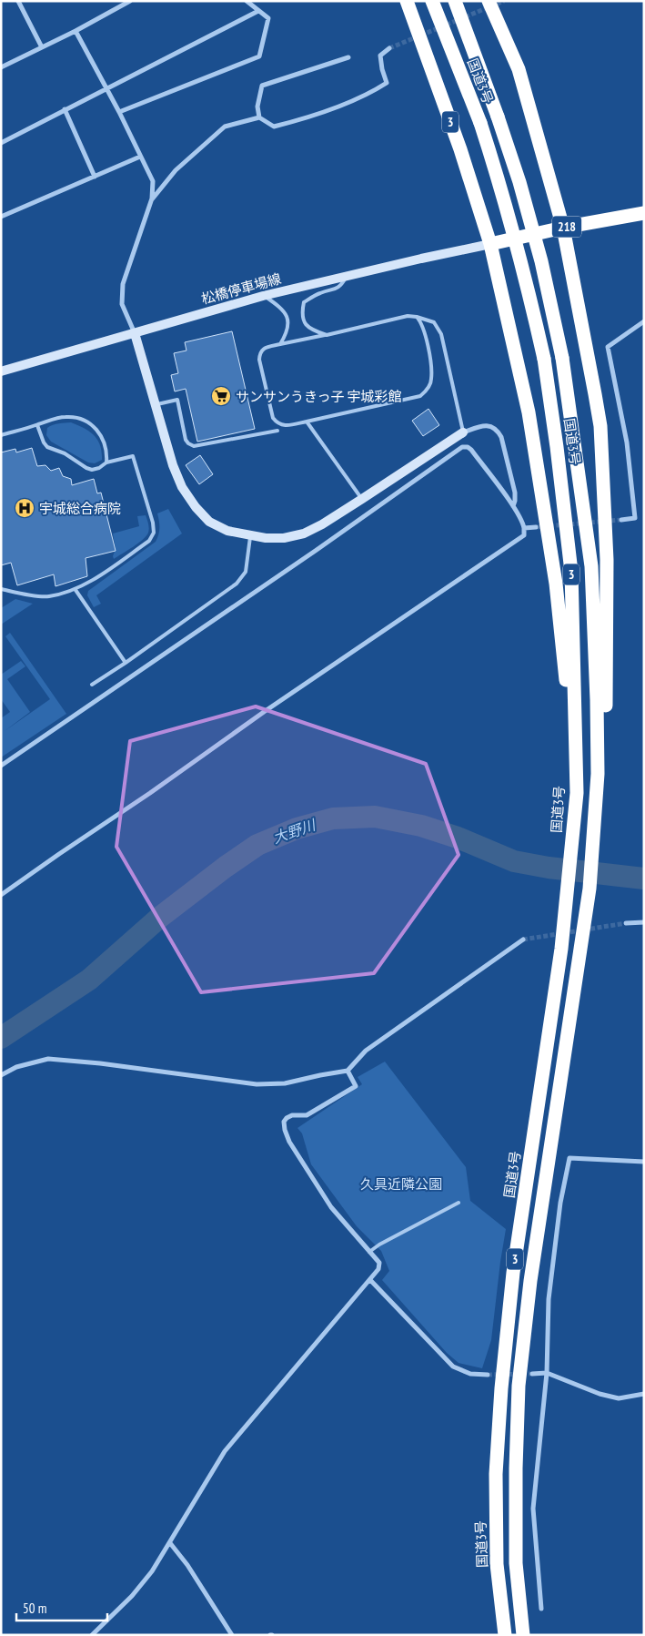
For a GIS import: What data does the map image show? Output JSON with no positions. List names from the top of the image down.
{
  "streets": {
    "highway": ["国道3号", "3", "218"],
    "main road": ["松橋停車場線"]
  },
  "crossings": [
    ["3", "218"],
    ["3", "松橋停車場線"],
    ["218", "松橋停車場線"]
  ],
  "water": ["大野川"],
  "parks": ["久具近隣公園"],
  "places": {
    "supermarket": ["サンサンうきっ子 宇城彩館"],
    "hospital": ["宇城総合病院"]
  },
  "scale_bar": "50 m"
}
